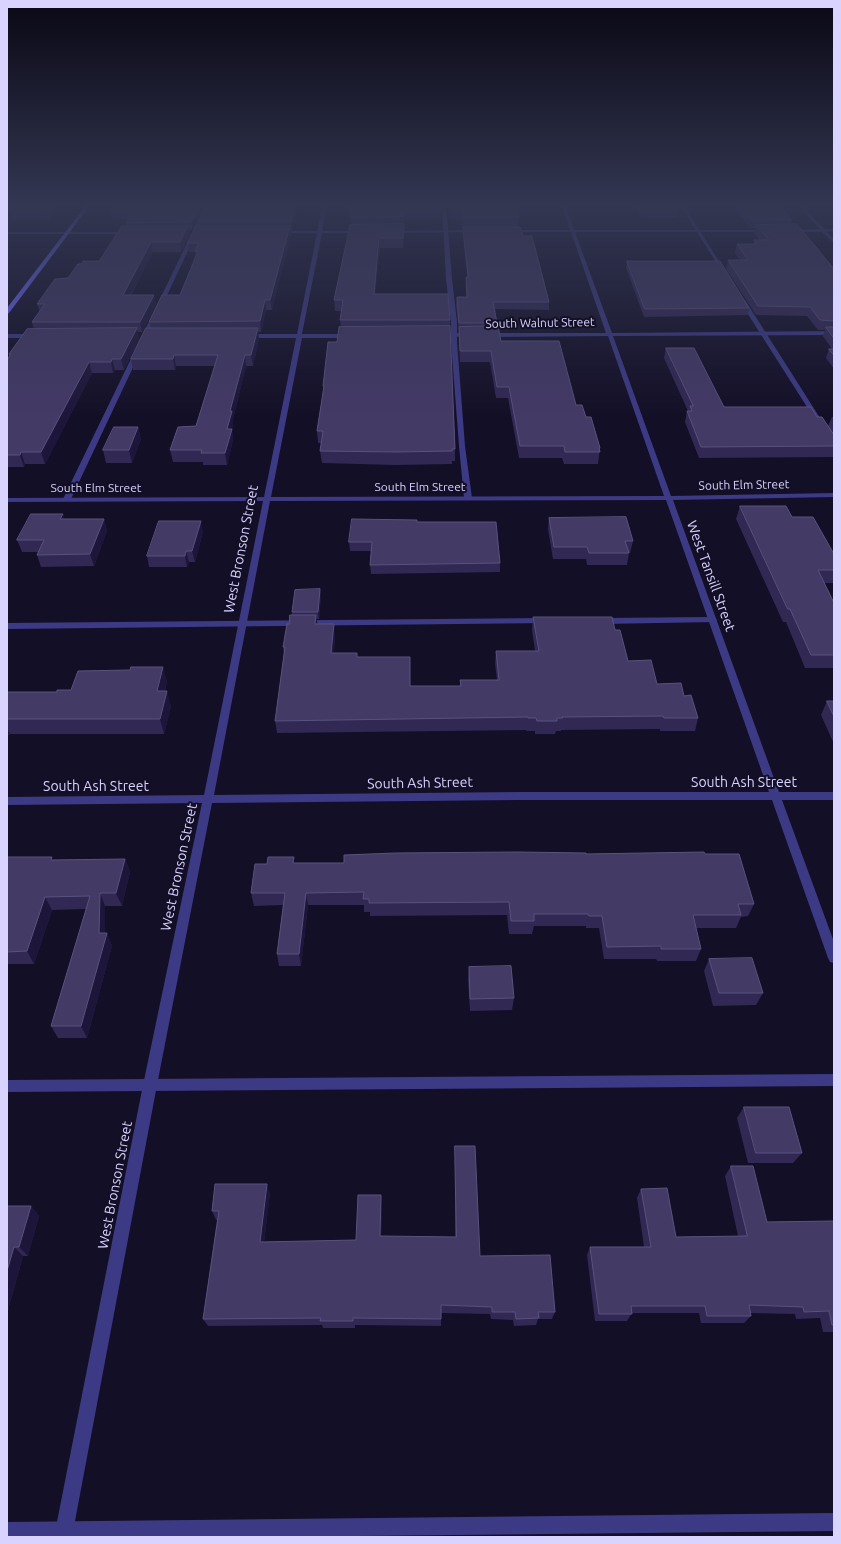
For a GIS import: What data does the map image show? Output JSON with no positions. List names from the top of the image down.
{
  "streets": {
    "street": [
      "South Walnut Street",
      "South Elm Street",
      "West Bronson Street",
      "West Tansill Street",
      "South Ash Street"
    ]
  },
  "crossings": [
    ["South Walnut Street", "West Tansill Street"],
    ["South Elm Street", "West Bronson Street"],
    ["South Elm Street", "West Tansill Street"],
    ["West Bronson Street", "South Ash Street"],
    ["West Tansill Street", "South Ash Street"]
  ]
}
